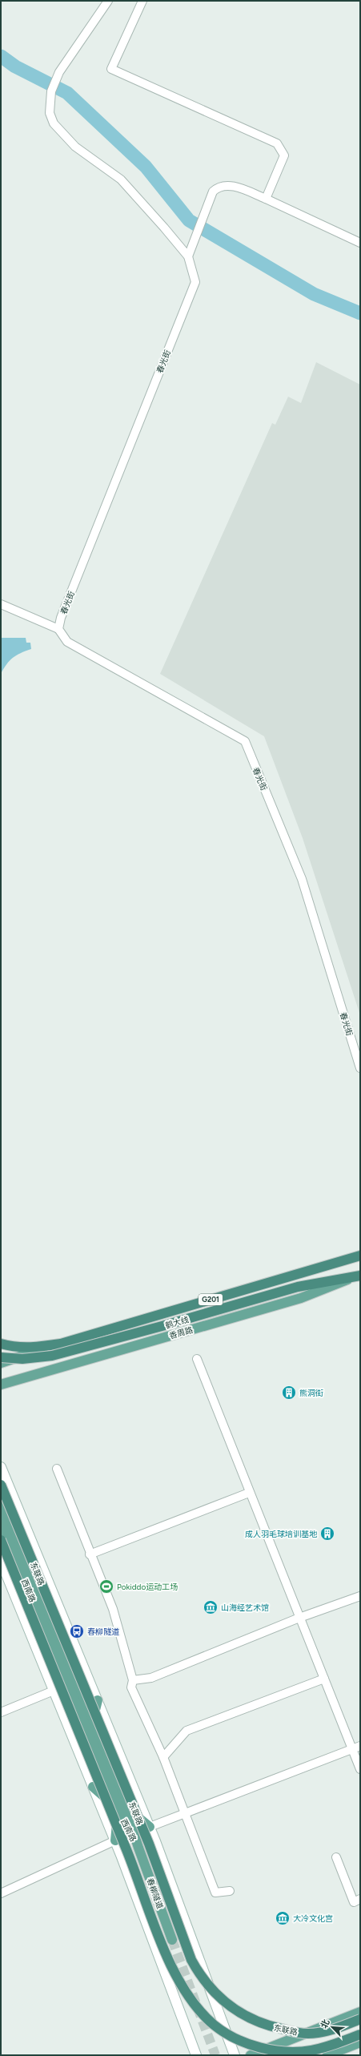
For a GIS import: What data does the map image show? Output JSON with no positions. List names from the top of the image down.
{
  "streets": {
    "highway": ["G201", "鹤大线", "东联路"],
    "main road": ["香周路", "西南路", "春柳隧道"],
    "street": ["春光街"]
  },
  "crossings": [
    ["鹤大线", "香周路"],
    ["西南路", "春柳隧道"]
  ],
  "places": {
    "building": ["熊洞街", "成人羽毛球培训基地"],
    "sports": ["Pokiddo运动工场"],
    "museum": ["山海经艺术馆", "大冷文化宫"],
    "bus stop": ["春柳隧道"]
  },
  "north": "top left"
}
